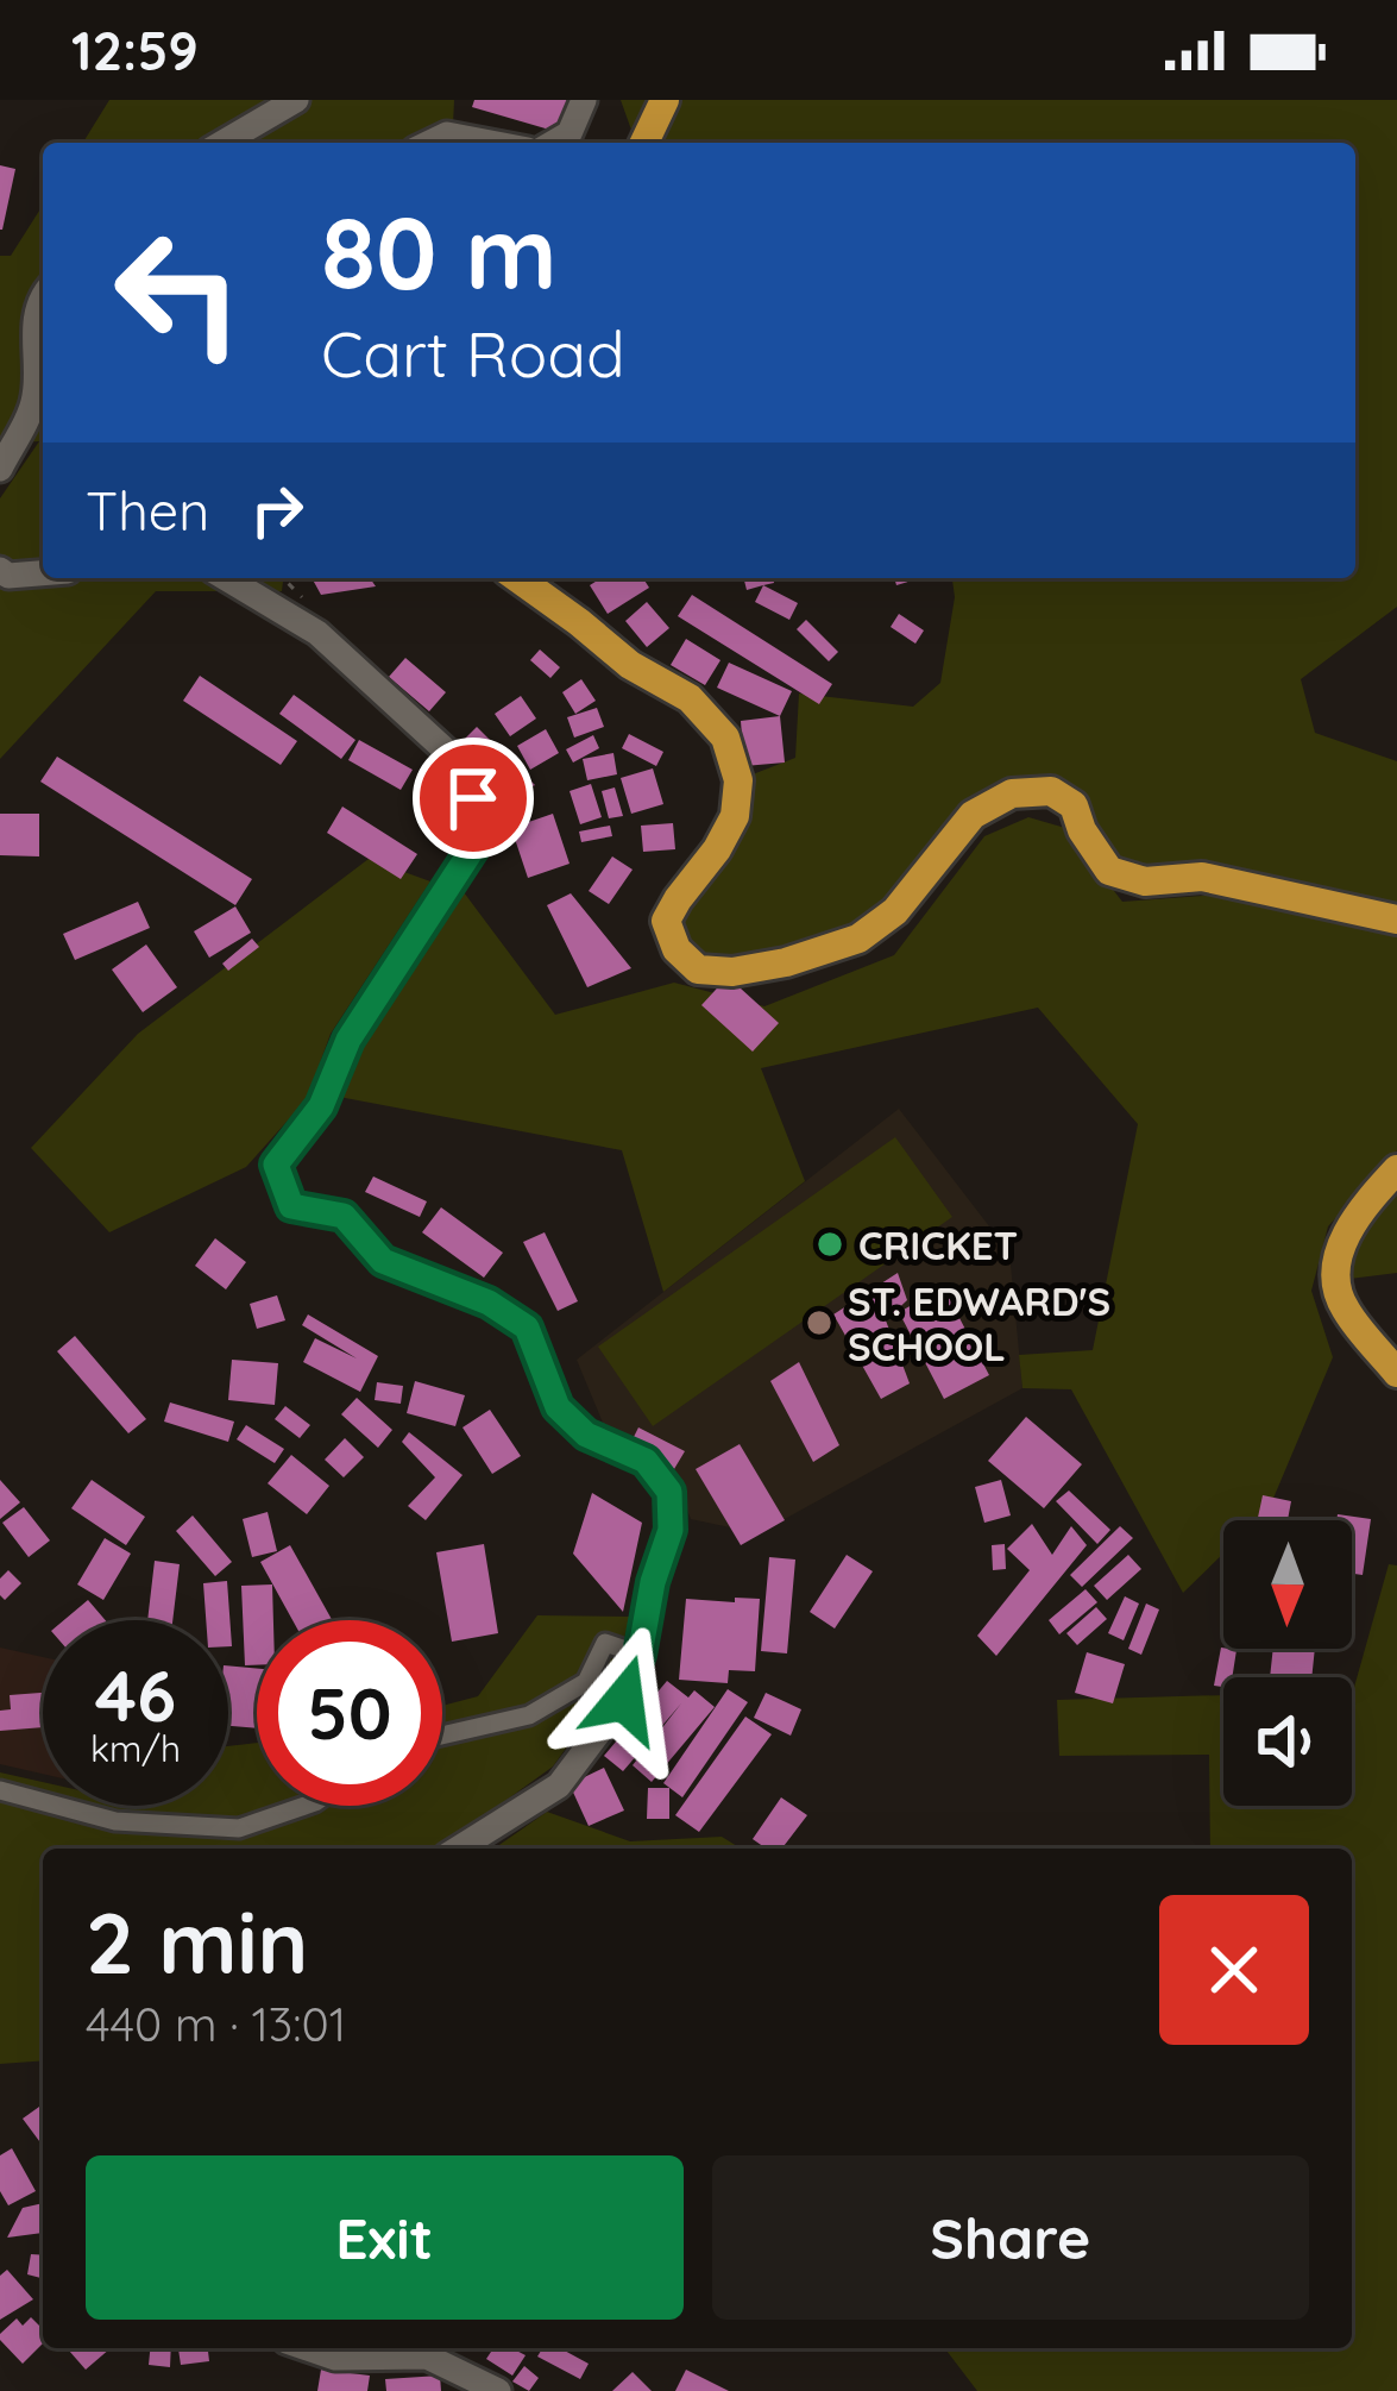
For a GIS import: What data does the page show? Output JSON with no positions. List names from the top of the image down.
{
  "places": ["CRICKET", "ST. EDWARD'S SCHOOL"],
  "north": "bottom",
  "page": {
    "status": "12:59",
    "turn": ["80 m", "Cart Road"],
    "then": "Then",
    "speed": "46 km/h",
    "limit": "50",
    "heading": ["2 min", "440 m · 13:01"],
    "buttons": ["Exit", "Share"]
  }
}
